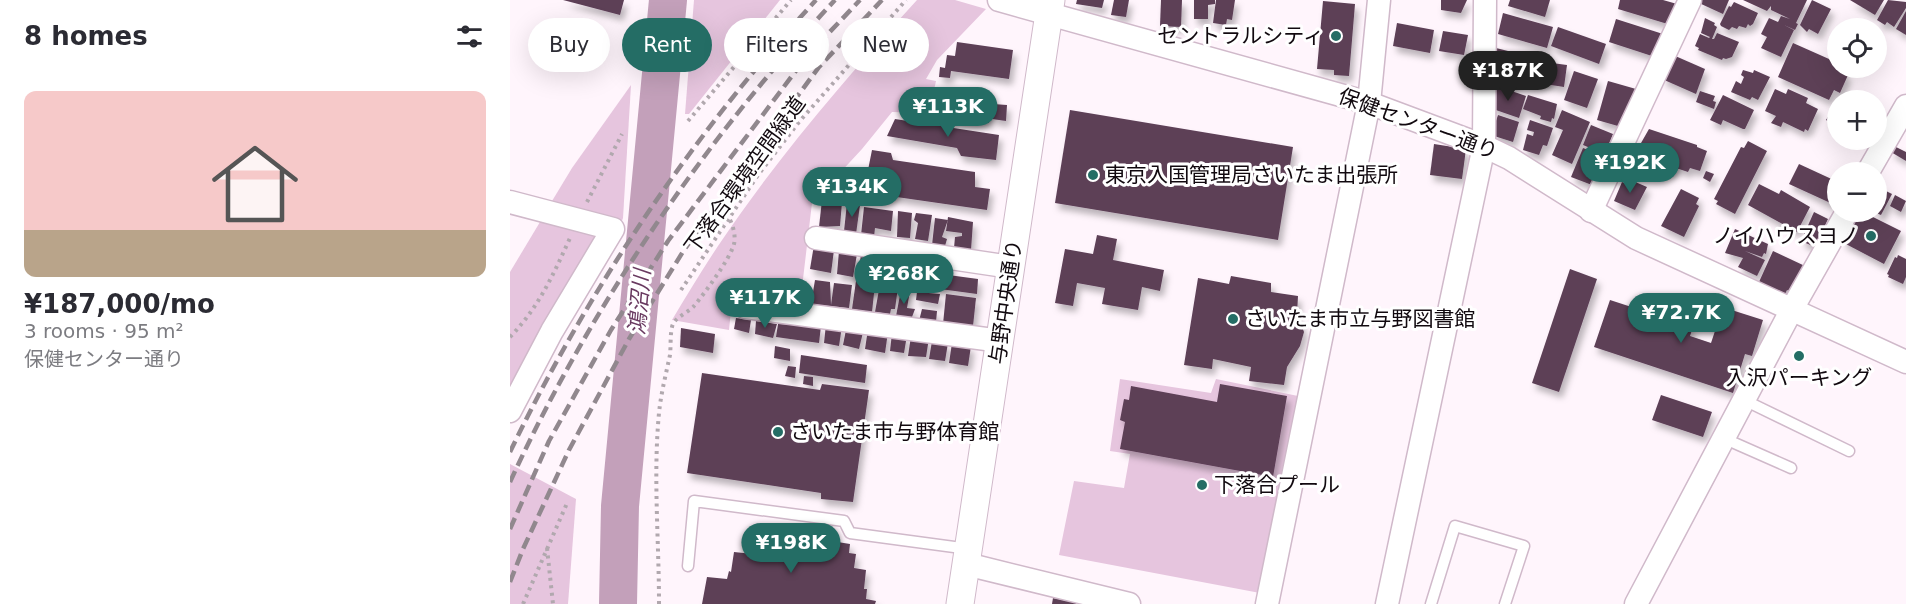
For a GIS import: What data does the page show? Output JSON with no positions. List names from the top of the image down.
{
  "streets": {
    "street": ["保健センター通り", "与野中央通り"],
    "path": ["下落合環境空間緑道"]
  },
  "crossings": [
    ["保健センター通り", "与野中央通り"]
  ],
  "water": ["鴻沼川"],
  "places": [
    "セントラルシティ",
    "東京入国管理局さいたま出張所",
    "ノイハウスヨノ",
    "さいたま市立与野図書館",
    "入沢パーキング",
    "さいたま市与野体育館",
    "下落合プール"
  ],
  "page": {
    "heading": "8 homes",
    "map_buttons": ["+", "−"],
    "chip": [
      "Buy",
      "Rent",
      "Filters",
      "New"
    ],
    "price": [
      "¥187K",
      "¥113K",
      "¥192K",
      "¥134K",
      "¥268K",
      "¥117K",
      "¥72.7K",
      "¥198K"
    ],
    "list": [
      {
        "name": "¥187,000/mo",
        "note": "3 rooms · 95 m² · 保健センター通り"
      }
    ]
  }
}
